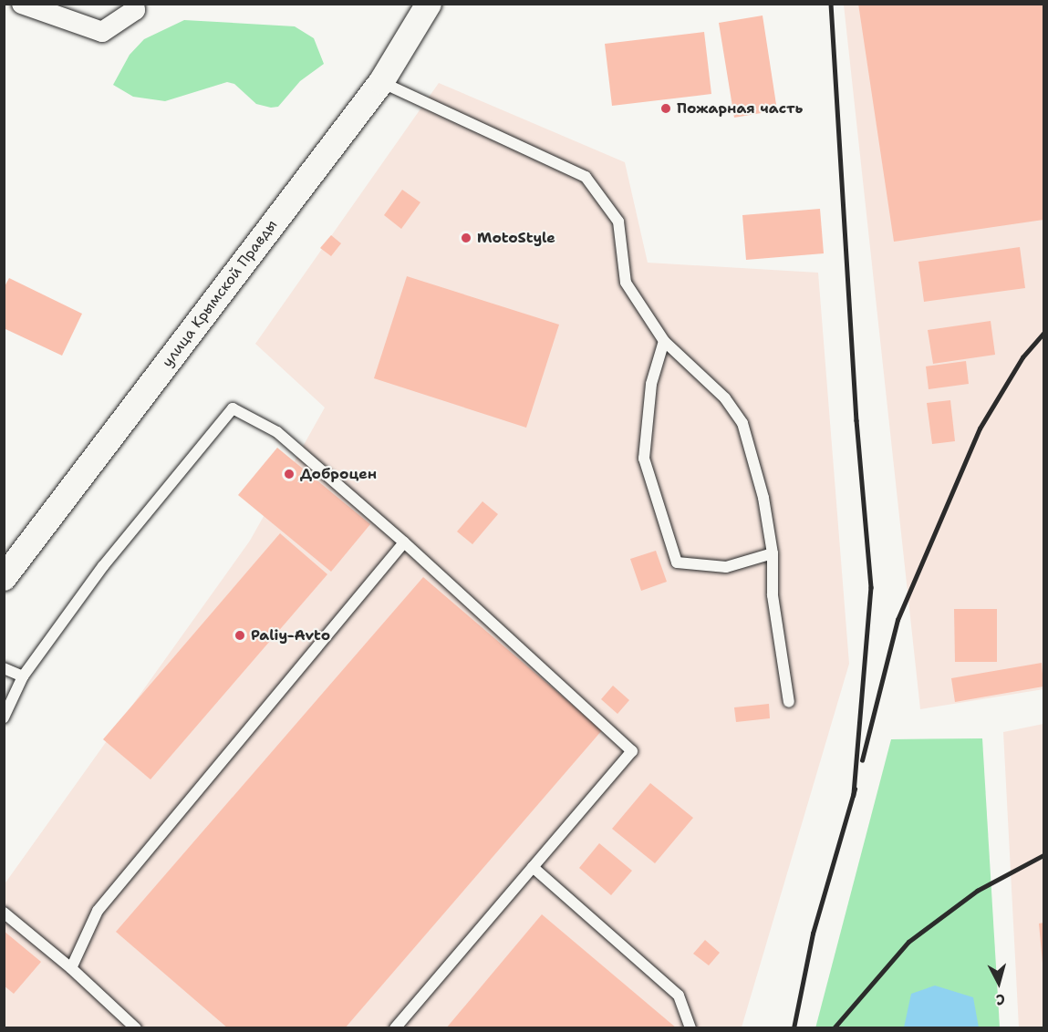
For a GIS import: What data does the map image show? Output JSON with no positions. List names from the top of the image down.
{
  "streets": {
    "street": ["улица Крымской Правды"]
  },
  "places": [
    "Пожарная часть",
    "MotoStyle",
    "Доброцен",
    "Paliy-Avto"
  ],
  "north": "bottom"
}
